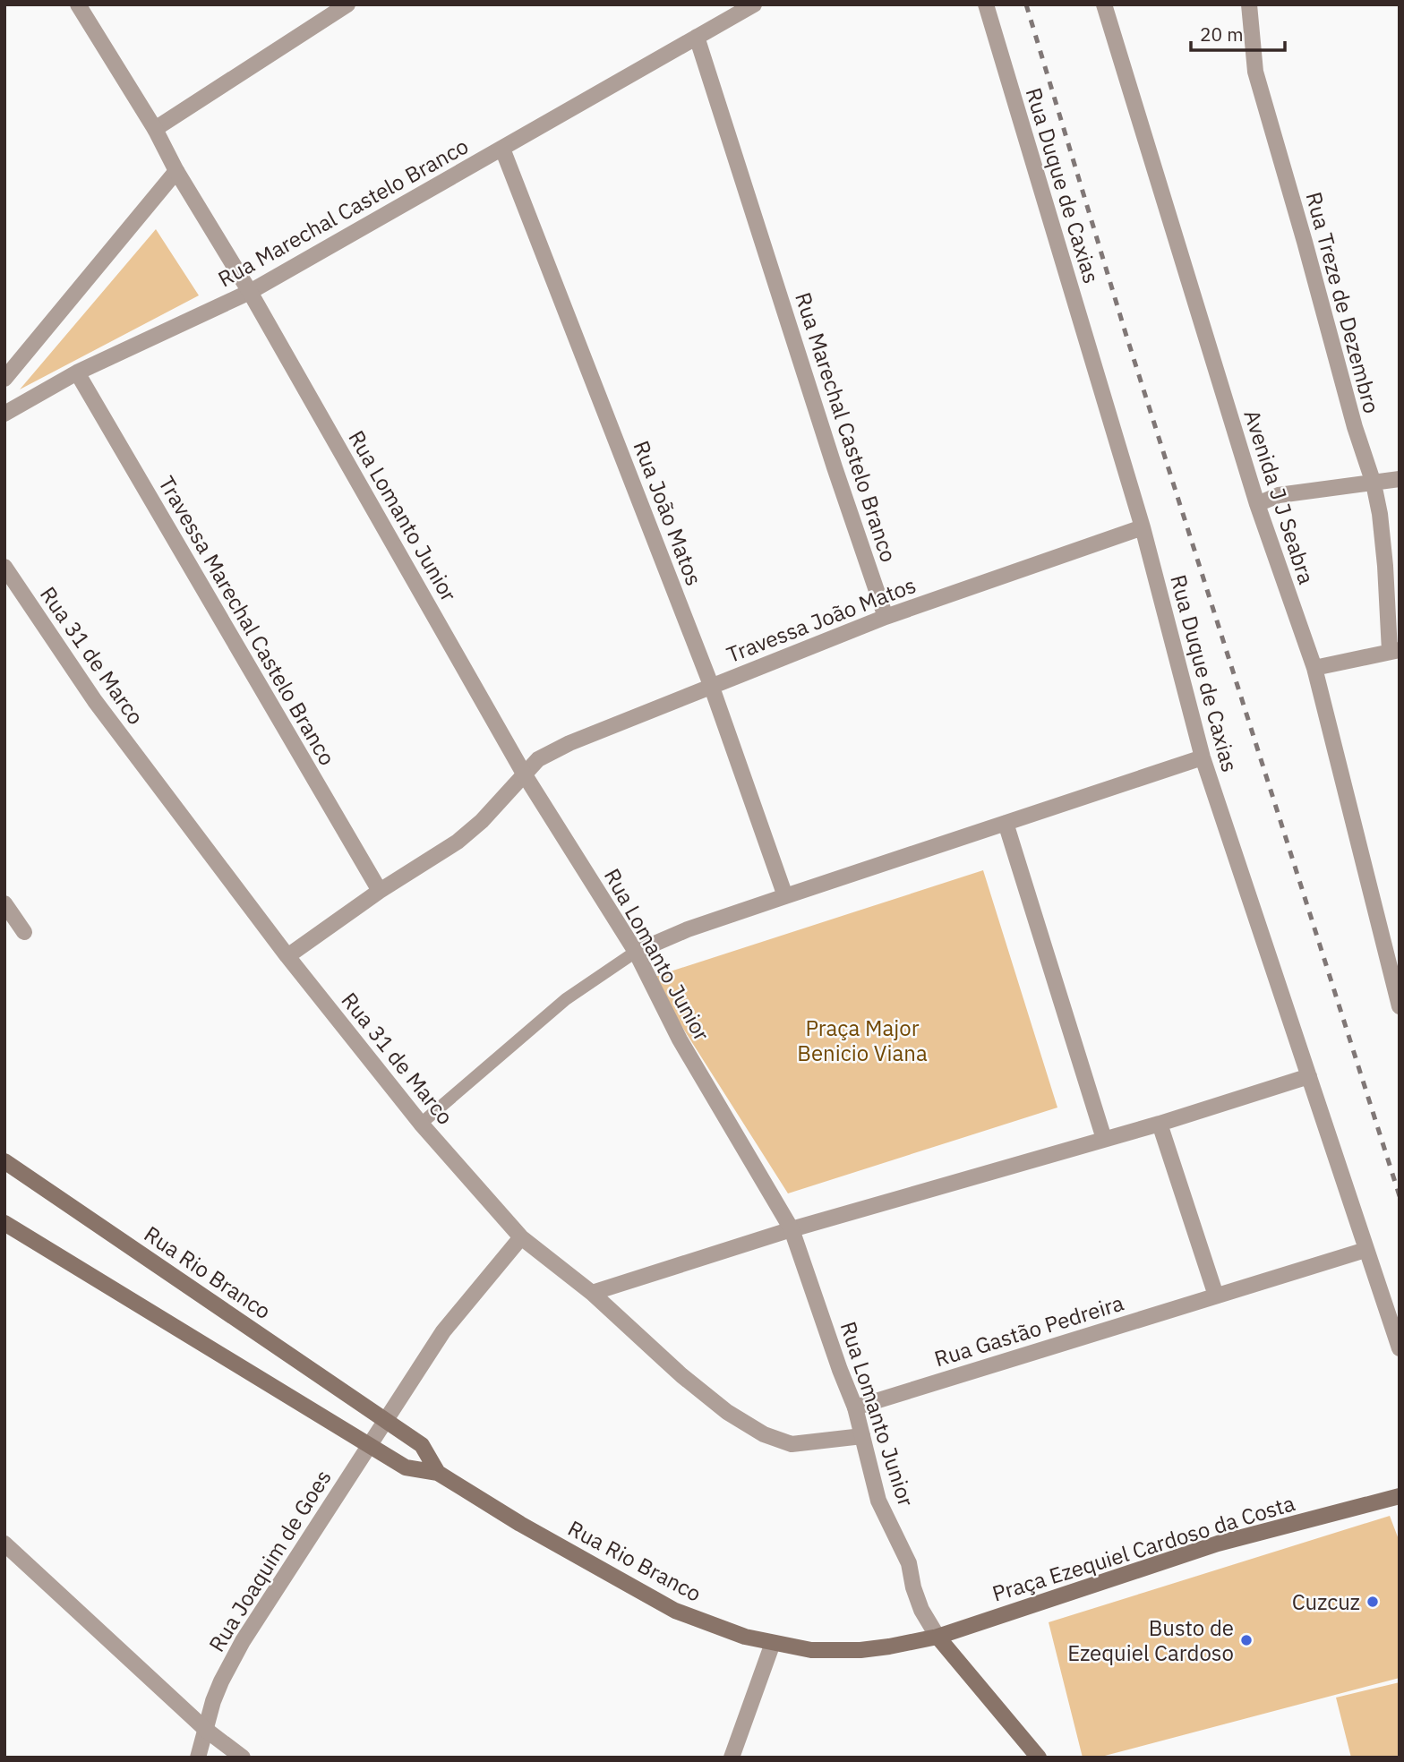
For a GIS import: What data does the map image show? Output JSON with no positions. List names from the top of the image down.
{
  "streets": {
    "main road": ["Rua Rio Branco", "Praça Ezequiel Cardoso da Costa"],
    "street": [
      "Rua Duque de Caxias",
      "Rua Marechal Castelo Branco",
      "Rua Treze de Dezembro",
      "Avenida J J Seabra",
      "Rua João Matos",
      "Rua Lomanto Junior",
      "Travessa João Matos",
      "Travessa Marechal Castelo Branco",
      "Rua 31 de Marco",
      "Rua Gastão Pedreira",
      "Rua Joaquim de Goes"
    ]
  },
  "crossings": [
    ["Rua Duque de Caxias", "Travessa João Matos"],
    ["Rua Duque de Caxias", "Rua Gastão Pedreira"],
    ["Rua Marechal Castelo Branco", "Rua João Matos"],
    ["Rua Marechal Castelo Branco", "Rua Lomanto Junior"],
    ["Rua Marechal Castelo Branco", "Travessa João Matos"],
    ["Rua Marechal Castelo Branco", "Travessa Marechal Castelo Branco"],
    ["Rua João Matos", "Travessa João Matos"],
    ["Rua Lomanto Junior", "Travessa João Matos"],
    ["Rua Lomanto Junior", "Rua 31 de Marco"],
    ["Rua Lomanto Junior", "Rua Rio Branco"],
    ["Rua Lomanto Junior", "Rua Gastão Pedreira"],
    ["Rua Lomanto Junior", "Praça Ezequiel Cardoso da Costa"],
    ["Travessa João Matos", "Travessa Marechal Castelo Branco"],
    ["Travessa João Matos", "Rua 31 de Marco"],
    ["Rua 31 de Marco", "Rua Joaquim de Goes"],
    ["Rua Rio Branco", "Praça Ezequiel Cardoso da Costa"],
    ["Rua Rio Branco", "Rua Joaquim de Goes"]
  ],
  "parks": ["Praça Major Benicio Viana"],
  "places": ["Cuzcuz", "Busto de Ezequiel Cardoso"],
  "scale_bar": "20 m"
}
